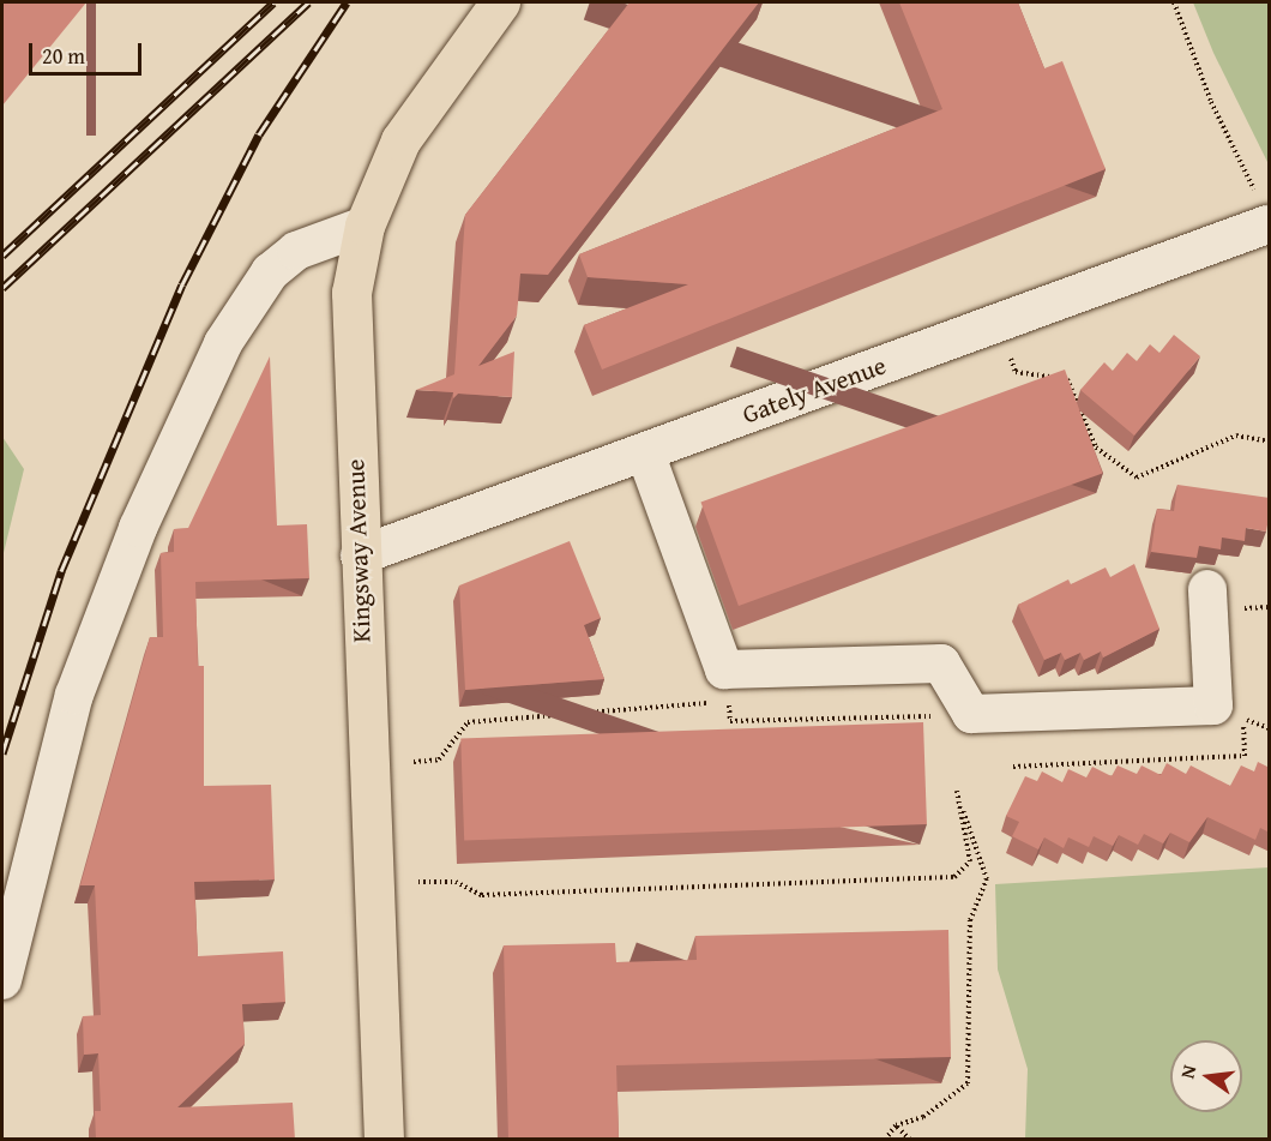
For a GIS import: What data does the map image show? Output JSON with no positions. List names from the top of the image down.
{
  "streets": {
    "main road": ["Kingsway Avenue"],
    "street": ["Gately Avenue"]
  },
  "crossings": [
    ["Gately Avenue", "Kingsway Avenue"]
  ],
  "scale_bar": "20 m",
  "north": "left"
}
